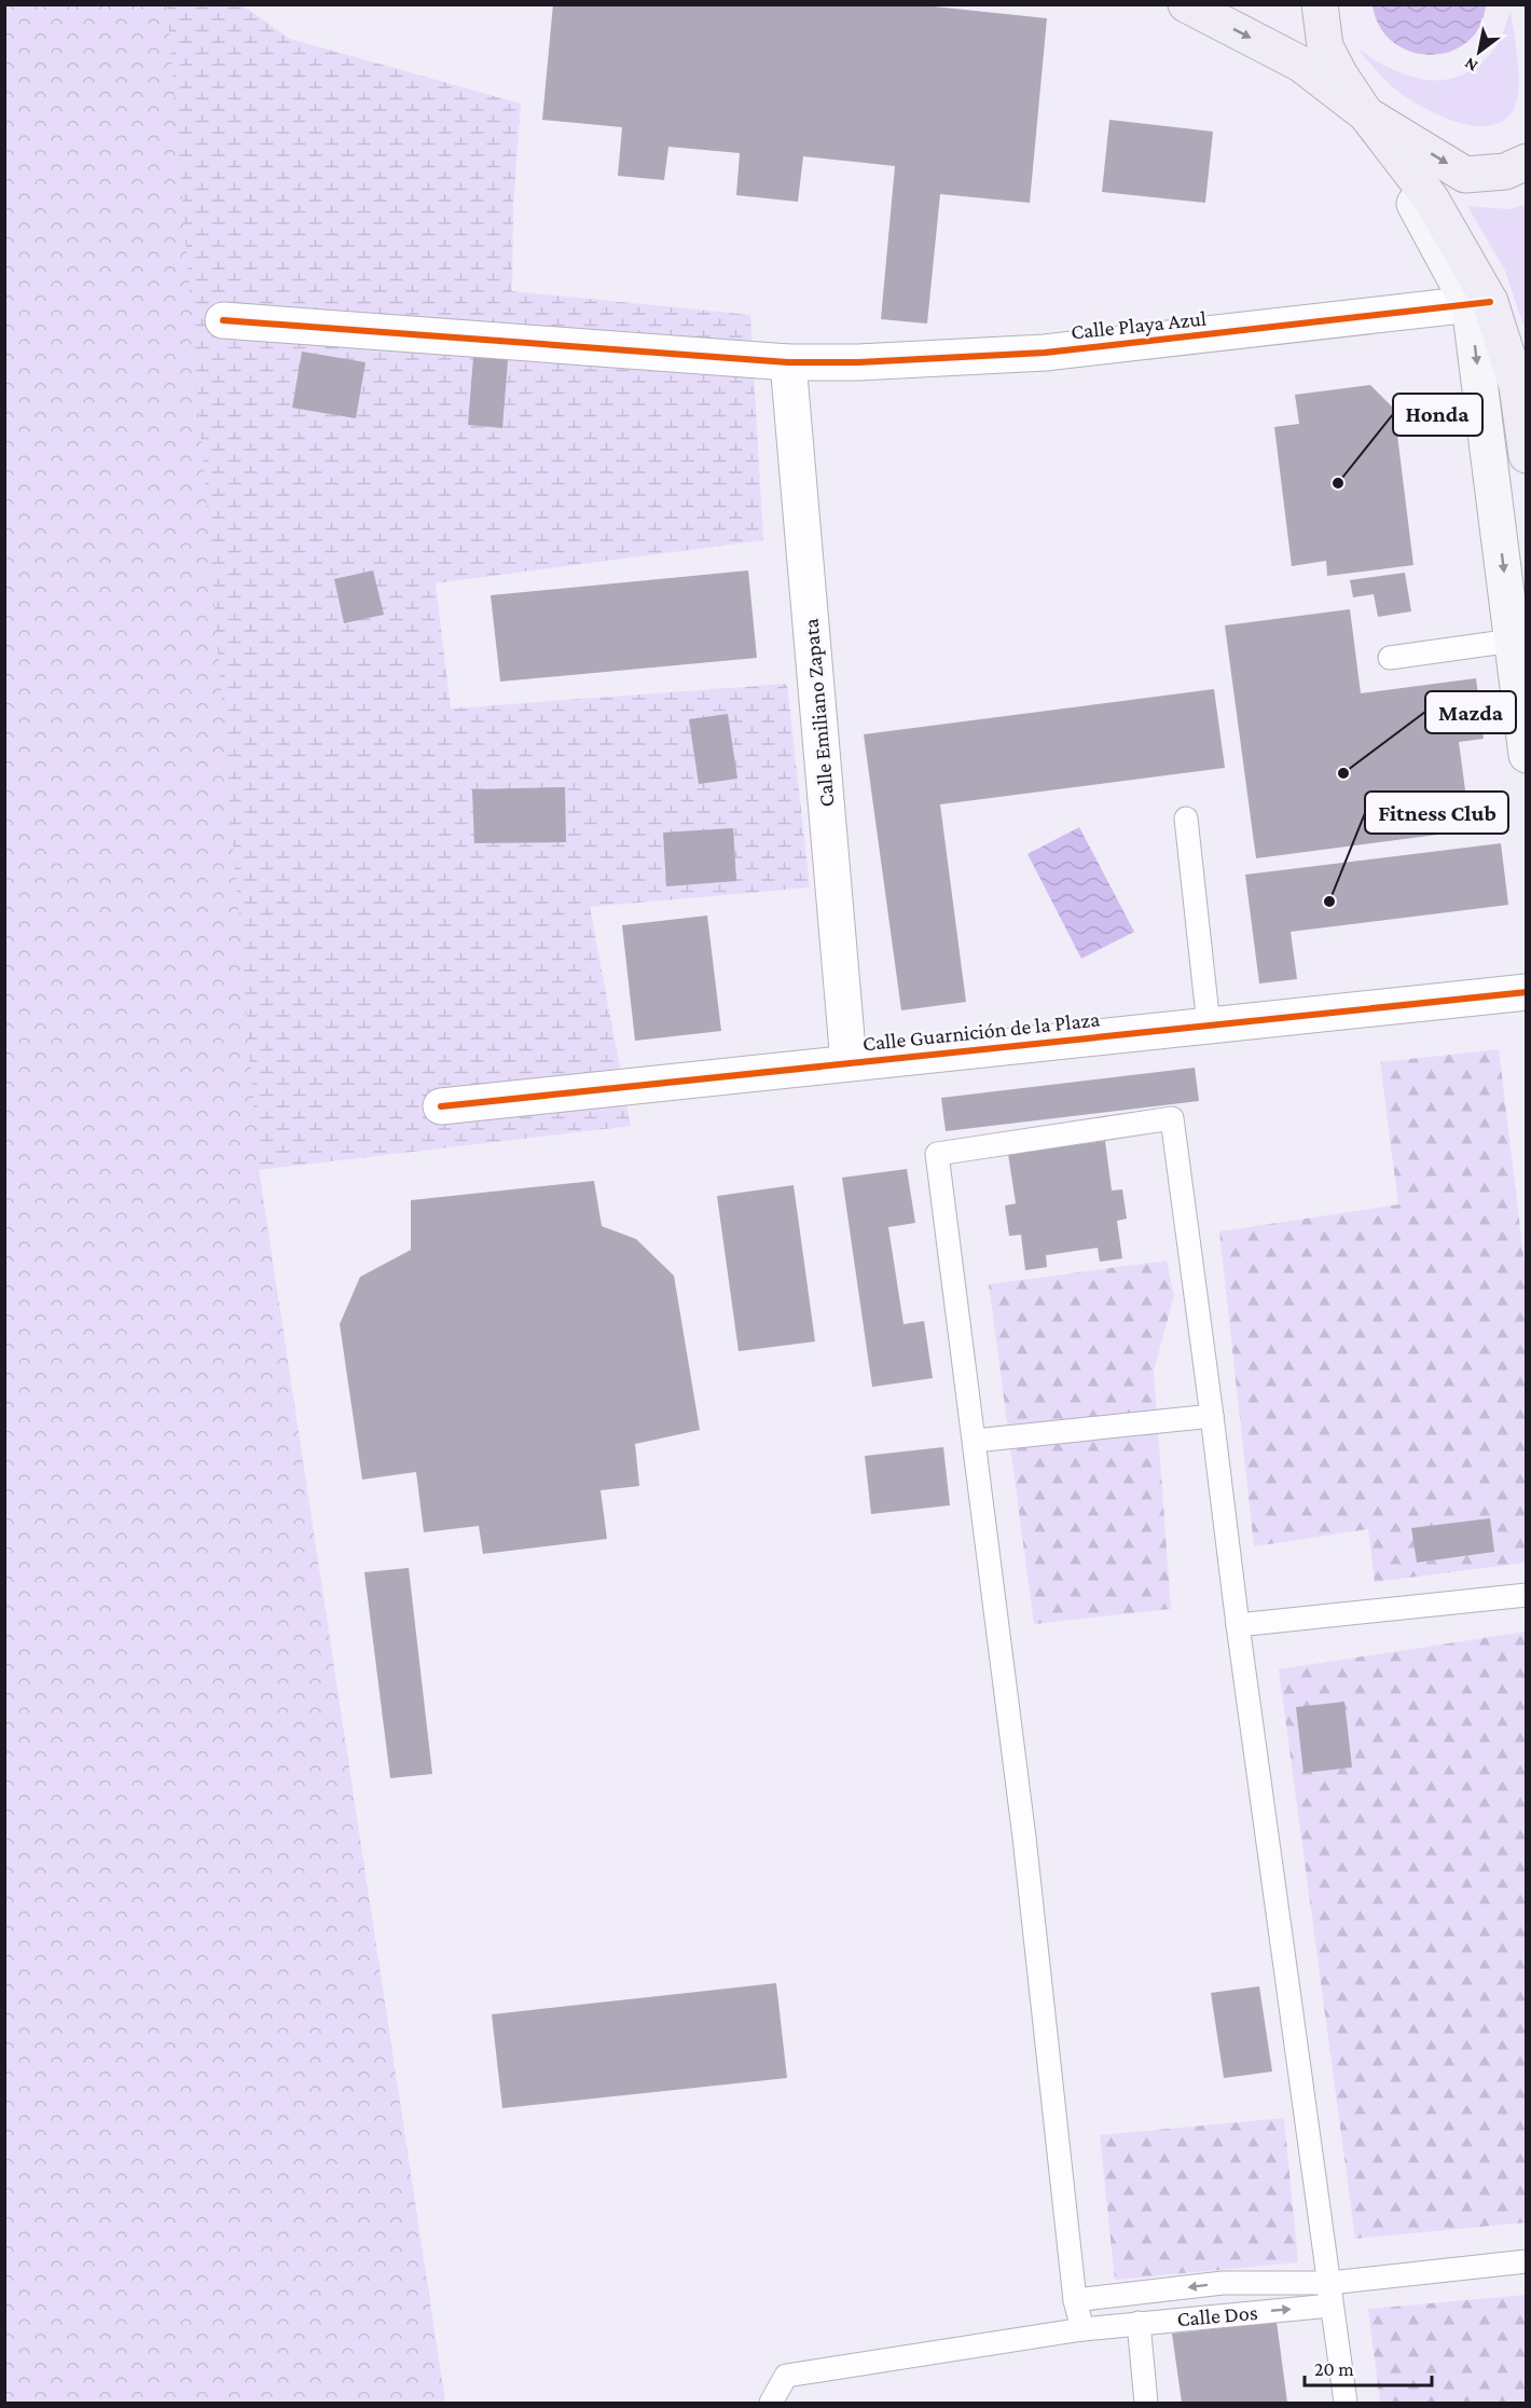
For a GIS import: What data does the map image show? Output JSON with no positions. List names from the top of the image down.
{
  "streets": {
    "street": ["Calle Playa Azul", "Calle Emiliano Zapata", "Calle Guarnición de la Plaza"],
    "lane": ["Calle Dos"]
  },
  "crossings": [
    ["Calle Playa Azul", "Calle Emiliano Zapata"],
    ["Calle Emiliano Zapata", "Calle Guarnición de la Plaza"]
  ],
  "places": ["Honda", "Mazda", "Fitness Club"],
  "scale_bar": "20 m",
  "north": "bottom left"
}
